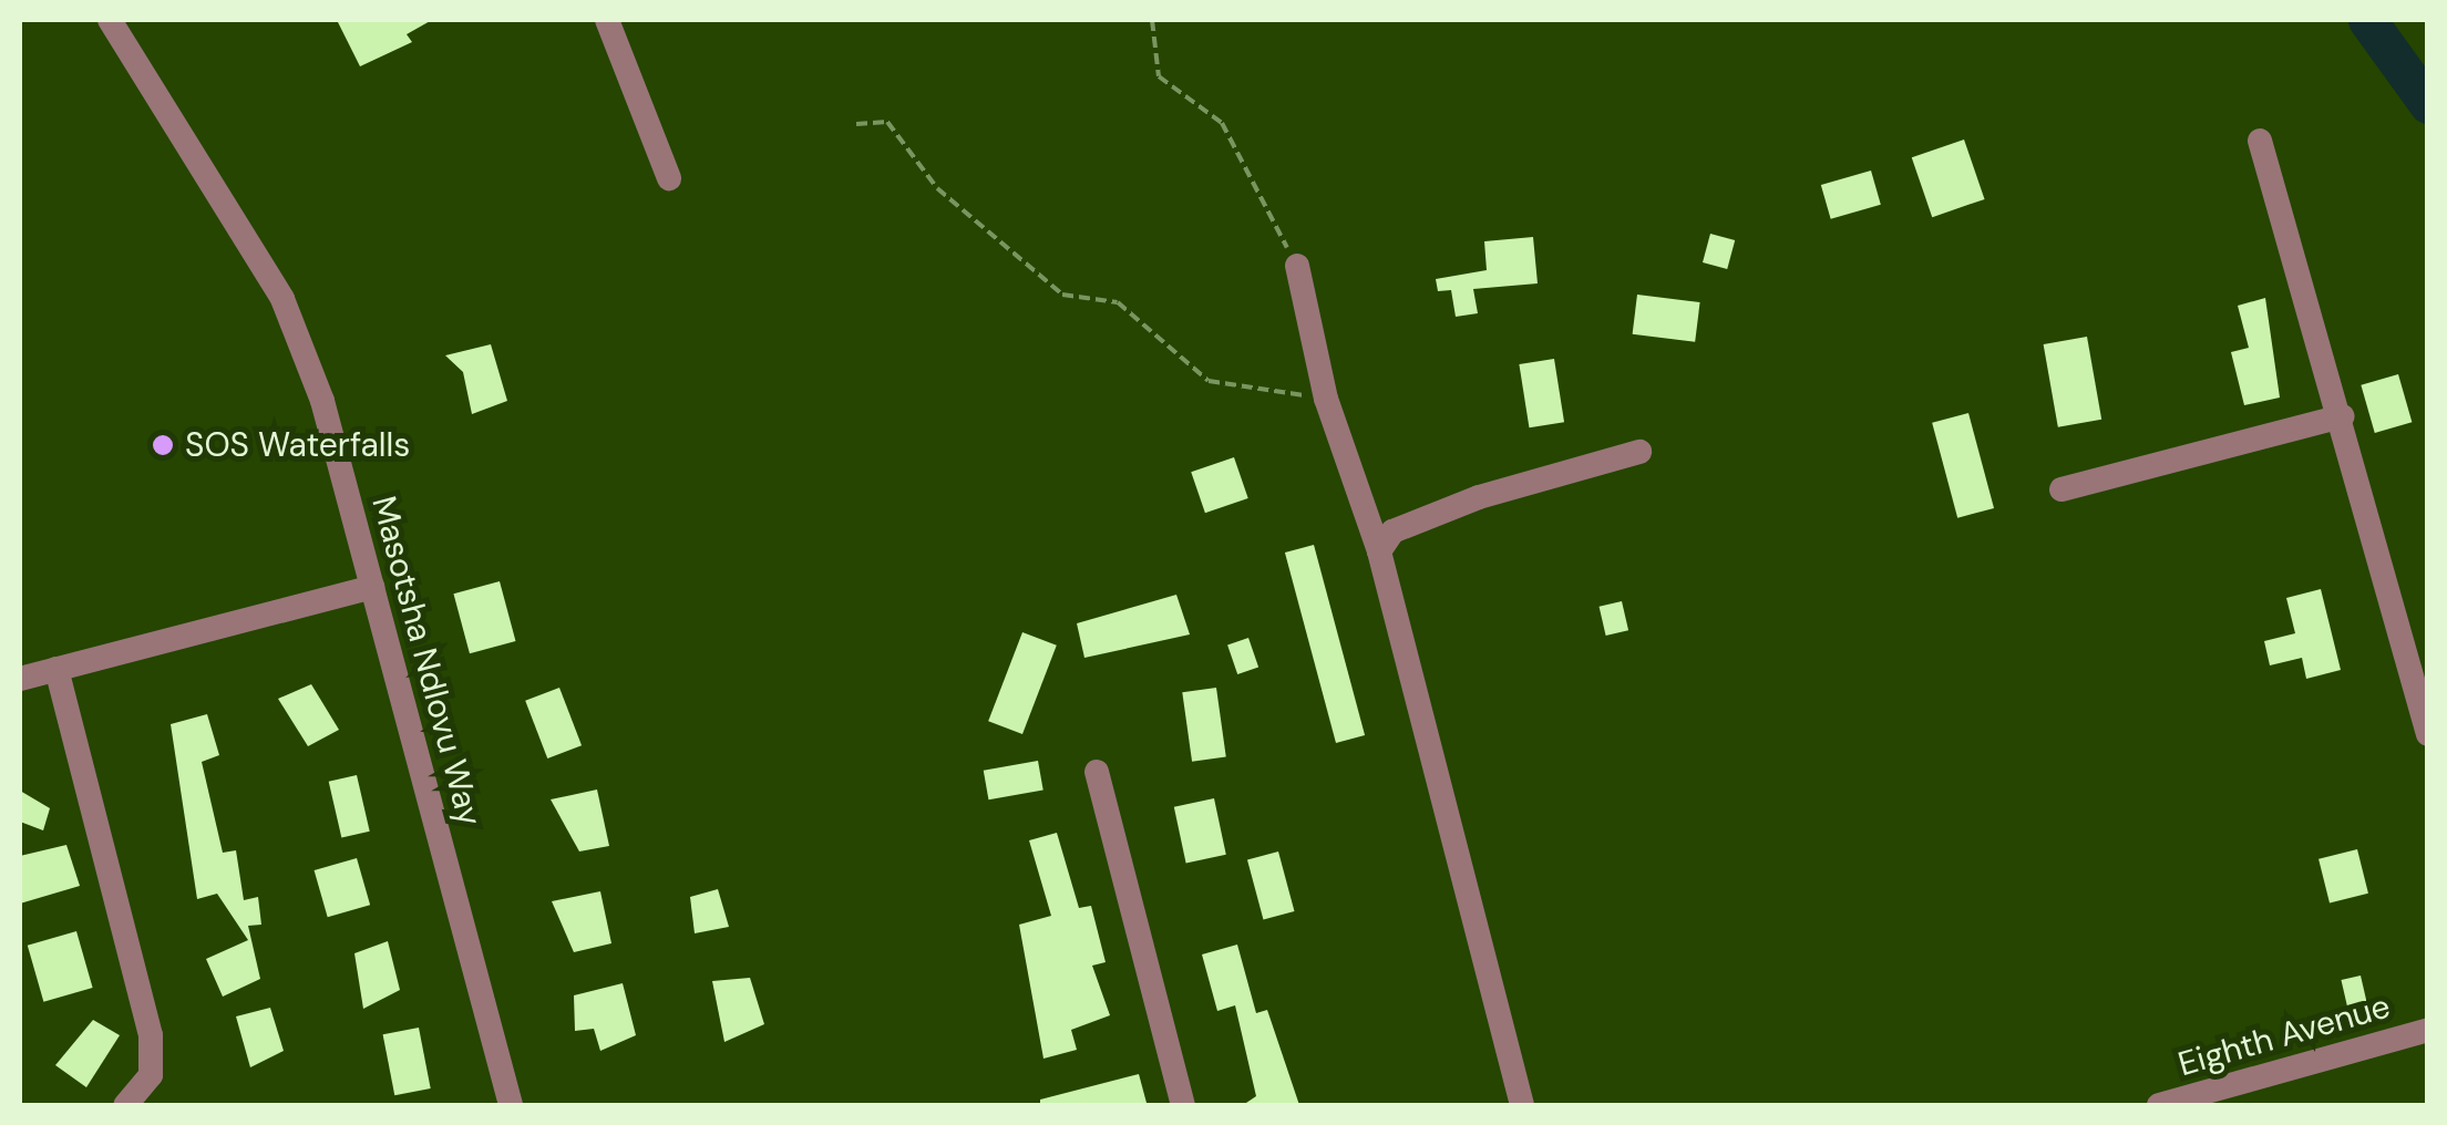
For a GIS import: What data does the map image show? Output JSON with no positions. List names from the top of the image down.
{
  "streets": {
    "street": ["Masotsha Ndlovu Way", "Eighth Avenue"]
  },
  "places": ["SOS Waterfalls"]
}
